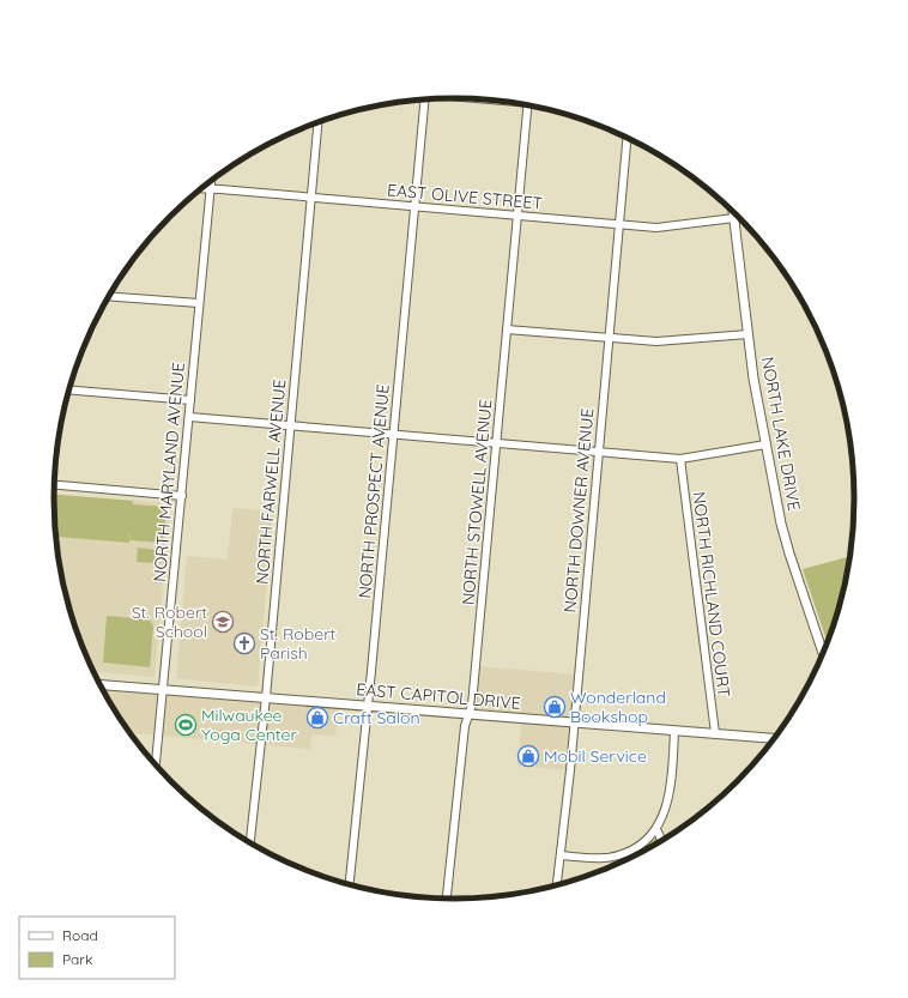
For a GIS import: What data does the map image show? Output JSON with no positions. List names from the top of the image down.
{
  "streets": {
    "main road": ["NORTH LAKE DRIVE", "EAST CAPITOL DRIVE"],
    "street": [
      "EAST OLIVE STREET",
      "NORTH MARYLAND AVENUE",
      "NORTH FARWELL AVENUE",
      "NORTH PROSPECT AVENUE",
      "NORTH STOWELL AVENUE",
      "NORTH DOWNER AVENUE",
      "NORTH RICHLAND COURT"
    ]
  },
  "crossings": [
    ["EAST OLIVE STREET", "NORTH LAKE DRIVE"],
    ["EAST OLIVE STREET", "NORTH MARYLAND AVENUE"],
    ["EAST OLIVE STREET", "NORTH FARWELL AVENUE"],
    ["EAST OLIVE STREET", "NORTH PROSPECT AVENUE"],
    ["EAST OLIVE STREET", "NORTH STOWELL AVENUE"],
    ["EAST OLIVE STREET", "NORTH DOWNER AVENUE"],
    ["NORTH MARYLAND AVENUE", "EAST CAPITOL DRIVE"],
    ["NORTH FARWELL AVENUE", "EAST CAPITOL DRIVE"],
    ["NORTH PROSPECT AVENUE", "EAST CAPITOL DRIVE"],
    ["NORTH STOWELL AVENUE", "EAST CAPITOL DRIVE"],
    ["NORTH DOWNER AVENUE", "EAST CAPITOL DRIVE"],
    ["NORTH RICHLAND COURT", "EAST CAPITOL DRIVE"]
  ],
  "places": {
    "school or university": ["St. Robert School"],
    "church": ["St. Robert Parish"],
    "shop": ["Wonderland Bookshop", "Craft Salon", "Mobil Service"],
    "sports": ["Milwaukee Yoga Center"]
  },
  "legend": ["Road", "Park"]
}
